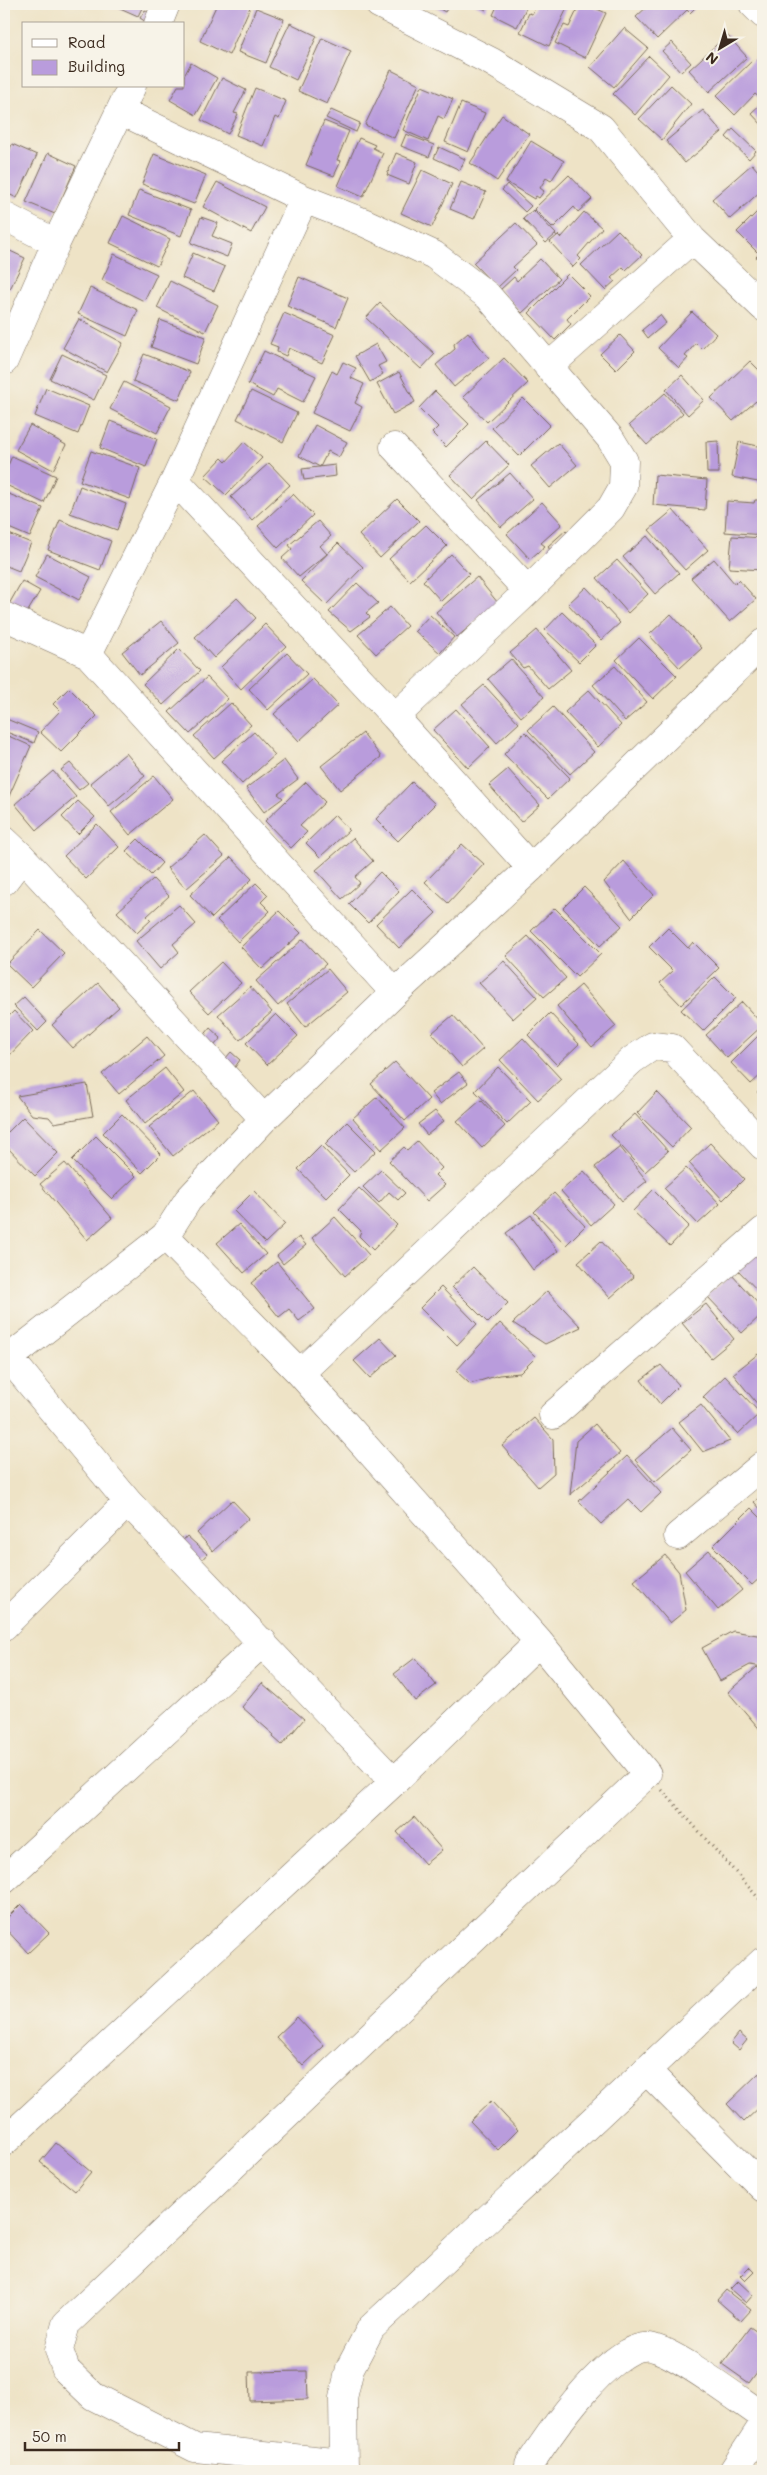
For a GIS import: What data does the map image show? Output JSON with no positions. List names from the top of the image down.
{
  "legend": ["Road", "Building"],
  "scale_bar": "50 m",
  "north": "bottom left"
}
